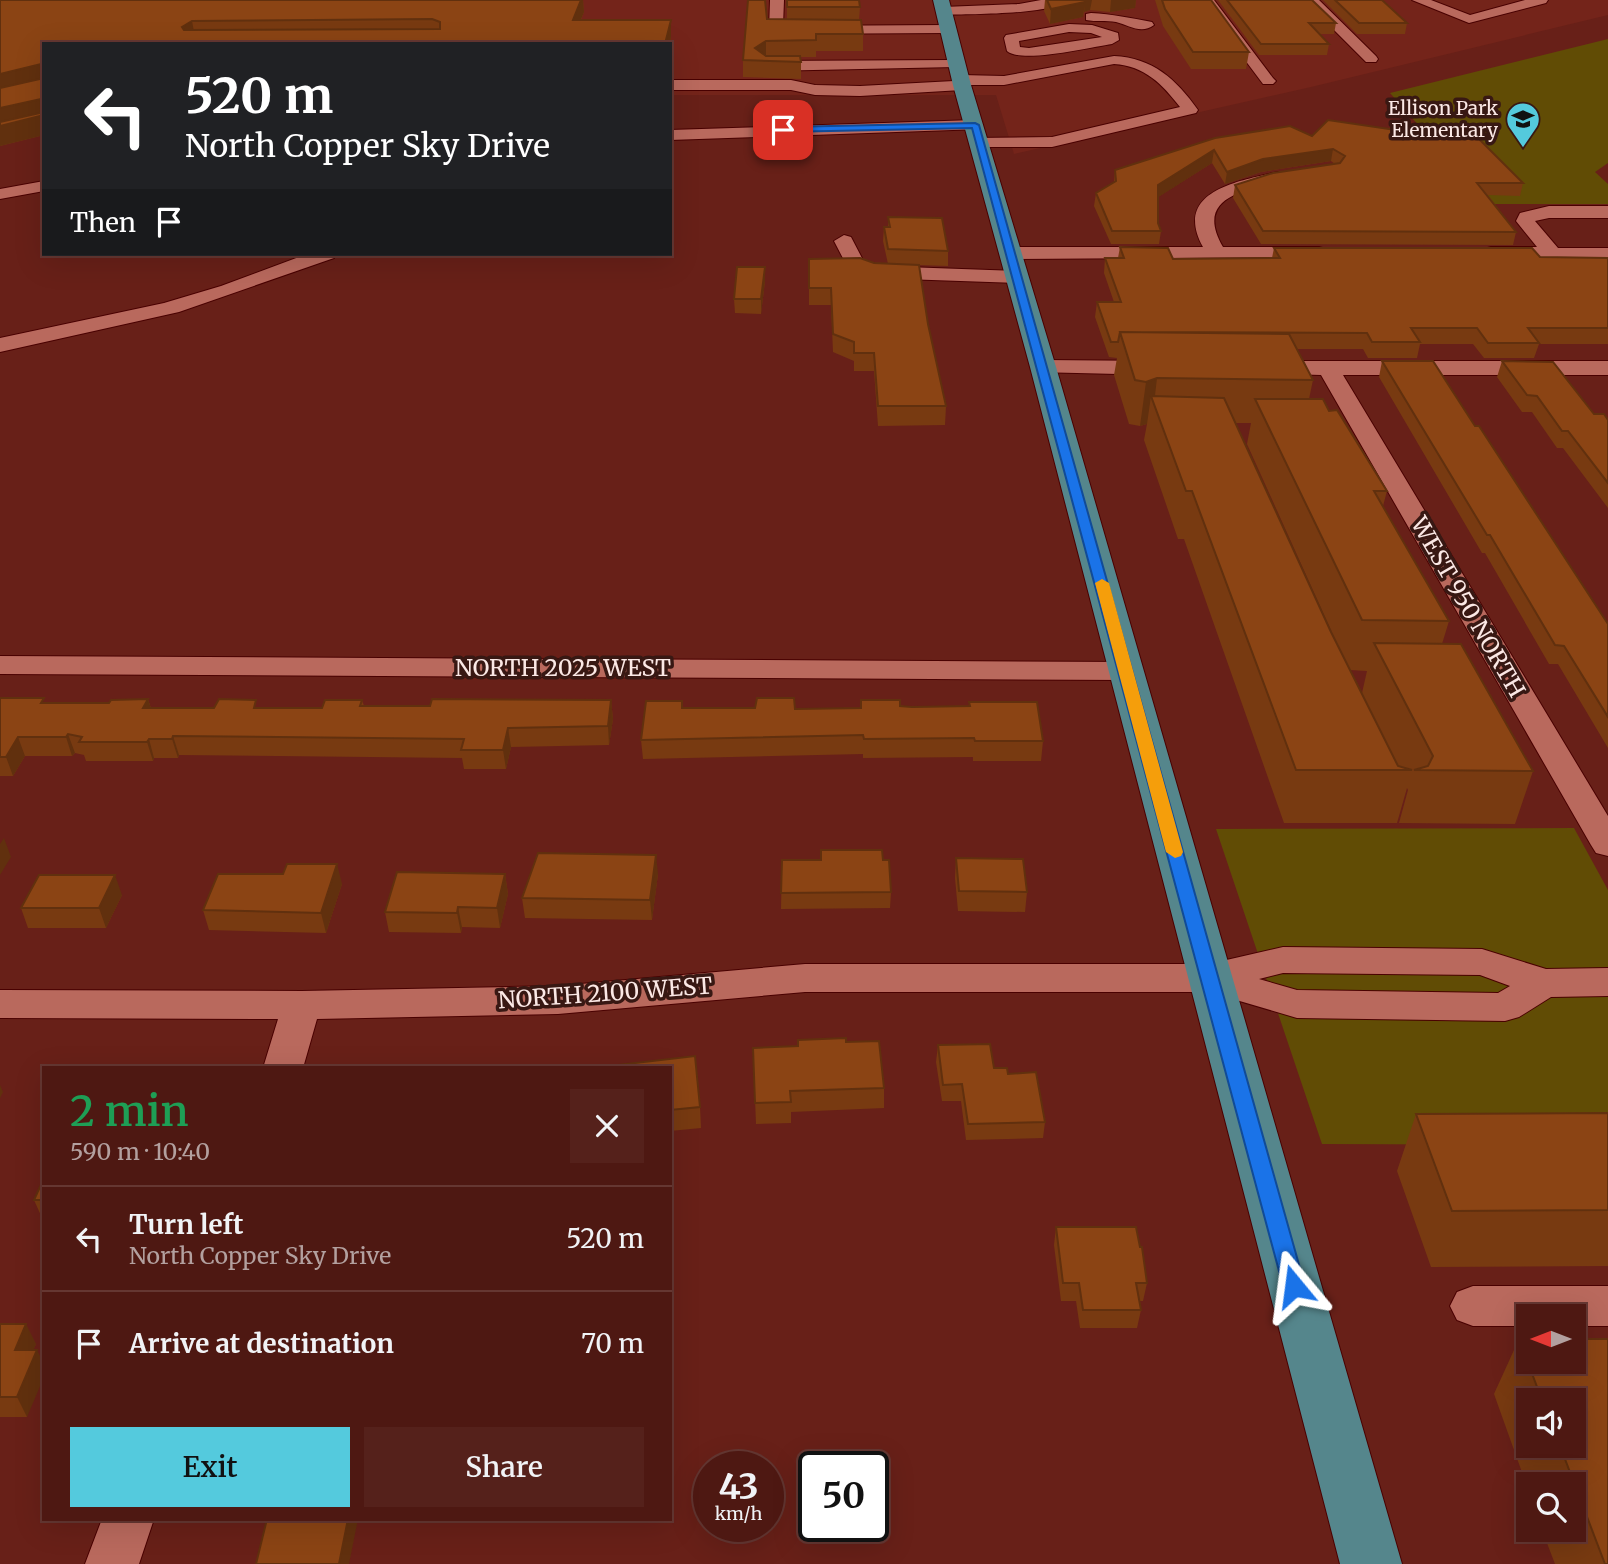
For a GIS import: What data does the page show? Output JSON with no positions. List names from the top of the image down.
{
  "streets": {
    "street": ["WEST 950 NORTH", "NORTH 2025 WEST", "NORTH 2100 WEST"]
  },
  "places": {
    "school or university": ["Ellison Park Elementary"]
  },
  "north": "left",
  "page": {
    "turn": ["520 m", "North Copper Sky Drive"],
    "then": "Then",
    "heading": ["2 min", "590 m · 10:40"],
    "list": [
      {
        "name": "Turn left",
        "note": "North Copper Sky Drive",
        "value": "520 m"
      },
      {
        "name": "Arrive at destination",
        "value": "70 m"
      }
    ],
    "buttons": ["Exit", "Share"],
    "speed": "43 km/h",
    "limit": "50"
  }
}
